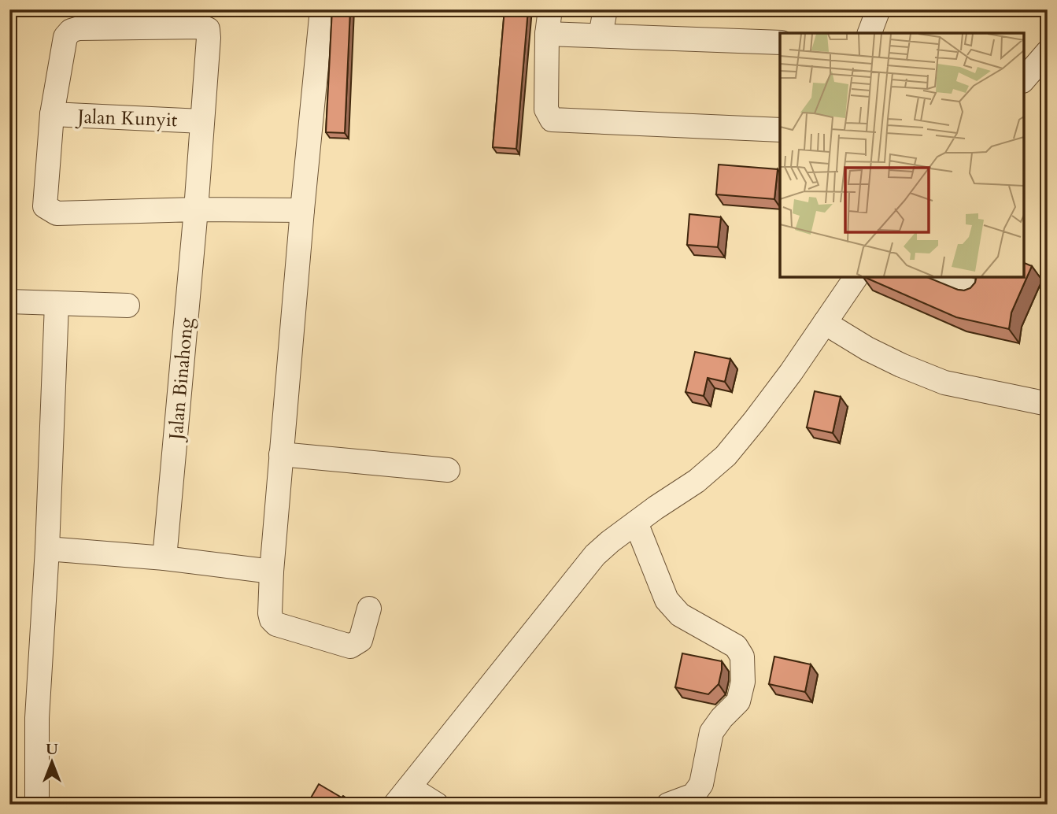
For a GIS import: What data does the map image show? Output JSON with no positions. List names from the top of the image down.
{
  "streets": {
    "street": ["Jalan Kunyit", "Jalan Binahong"]
  },
  "crossings": [
    ["Jalan Kunyit", "Jalan Binahong"]
  ],
  "north": "top"
}
